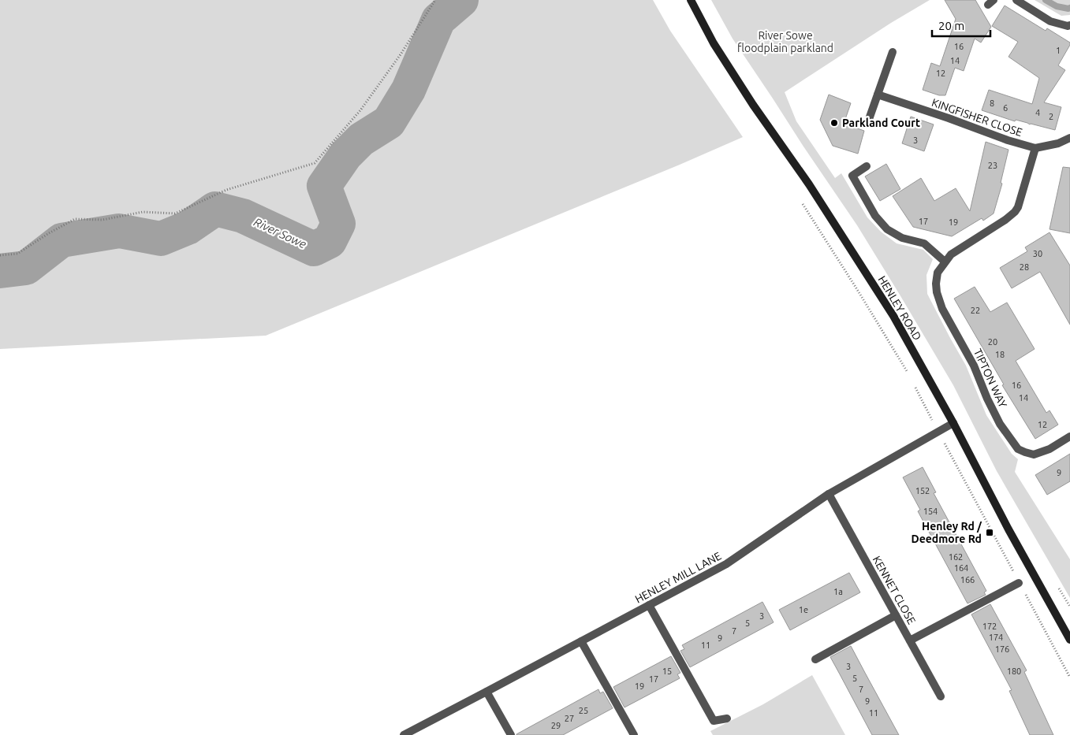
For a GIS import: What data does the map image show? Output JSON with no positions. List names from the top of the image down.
{
  "streets": {
    "main road": ["HENLEY ROAD"],
    "street": [
      "KINGFISHER CLOSE",
      "TIPTON WAY",
      "HENLEY MILL LANE",
      "KENNET CLOSE"
    ]
  },
  "crossings": [
    ["KINGFISHER CLOSE", "TIPTON WAY"],
    ["HENLEY ROAD", "HENLEY MILL LANE"],
    ["HENLEY MILL LANE", "KENNET CLOSE"]
  ],
  "water": ["River Sowe"],
  "parks": ["River Sowe floodplain parkland"],
  "places": {
    "other": ["Parkland Court"],
    "transit": ["Henley Rd / Deedmore Rd"]
  },
  "house_numbers": [
    "16",
    "1",
    "14",
    "12",
    "8",
    "6",
    "4",
    "2",
    "3",
    "23",
    "17",
    "19",
    "30",
    "28",
    "22",
    "20",
    "18",
    "16",
    "14",
    "12",
    "9",
    "152",
    "154",
    "162",
    "164",
    "166",
    "1a",
    "1e",
    "3",
    "5",
    "172",
    "7",
    "174",
    "9",
    "11",
    "176",
    "3",
    "15",
    "180",
    "5",
    "17",
    "19",
    "7",
    "9",
    "25",
    "11",
    "27",
    "29"
  ],
  "scale_bar": "20 m"
}
